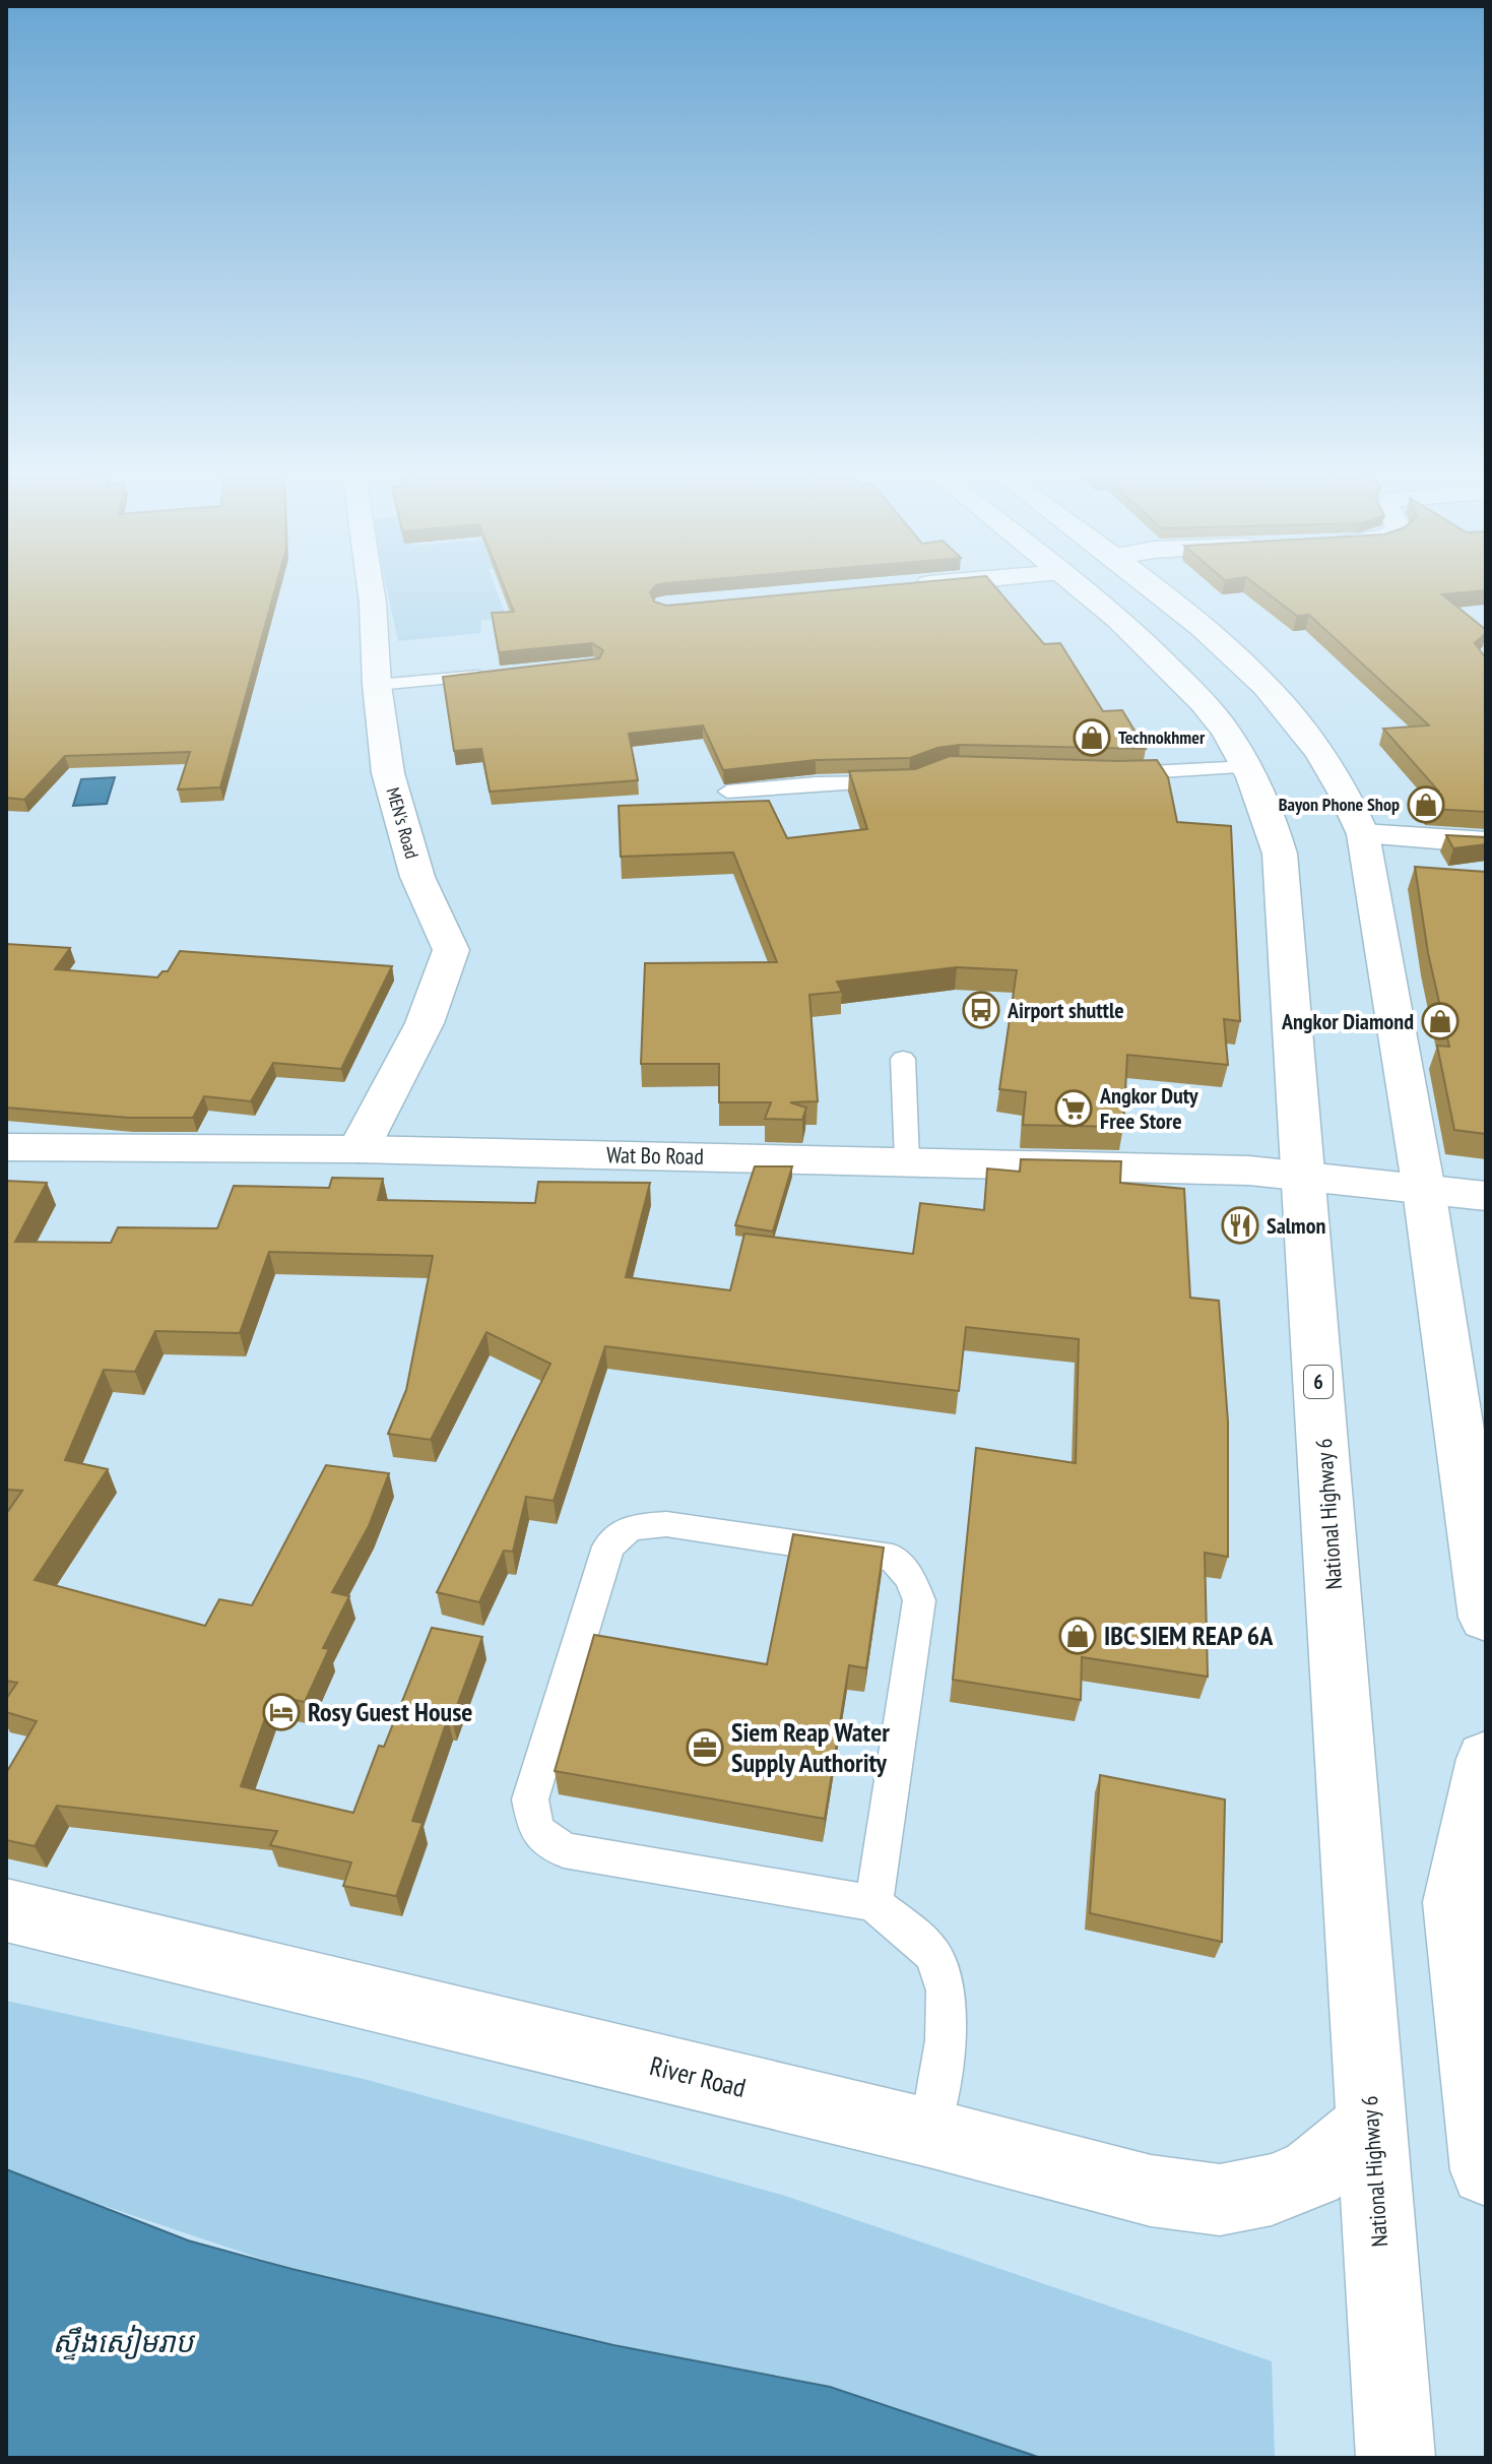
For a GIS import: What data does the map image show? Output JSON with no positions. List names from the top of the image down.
{
  "streets": {
    "main road": [
      "MEN's Road",
      "Wat Bo Road",
      "6",
      "National Highway 6",
      "River Road"
    ]
  },
  "crossings": [
    ["MEN's Road", "Wat Bo Road"],
    ["Wat Bo Road", "National Highway 6"],
    ["National Highway 6", "River Road"]
  ],
  "water": ["ស្ទឹងសៀមរាប"],
  "places": {
    "shop": [
      "Technokhmer",
      "Bayon Phone Shop",
      "Angkor Diamond",
      "IBC SIEM REAP 6A"
    ],
    "bus stop": ["Airport shuttle"],
    "supermarket": ["Angkor Duty Free Store"],
    "restaurant": ["Salmon"],
    "hotel": ["Rosy Guest House"],
    "office": ["Siem Reap Water Supply Authority"]
  }
}
